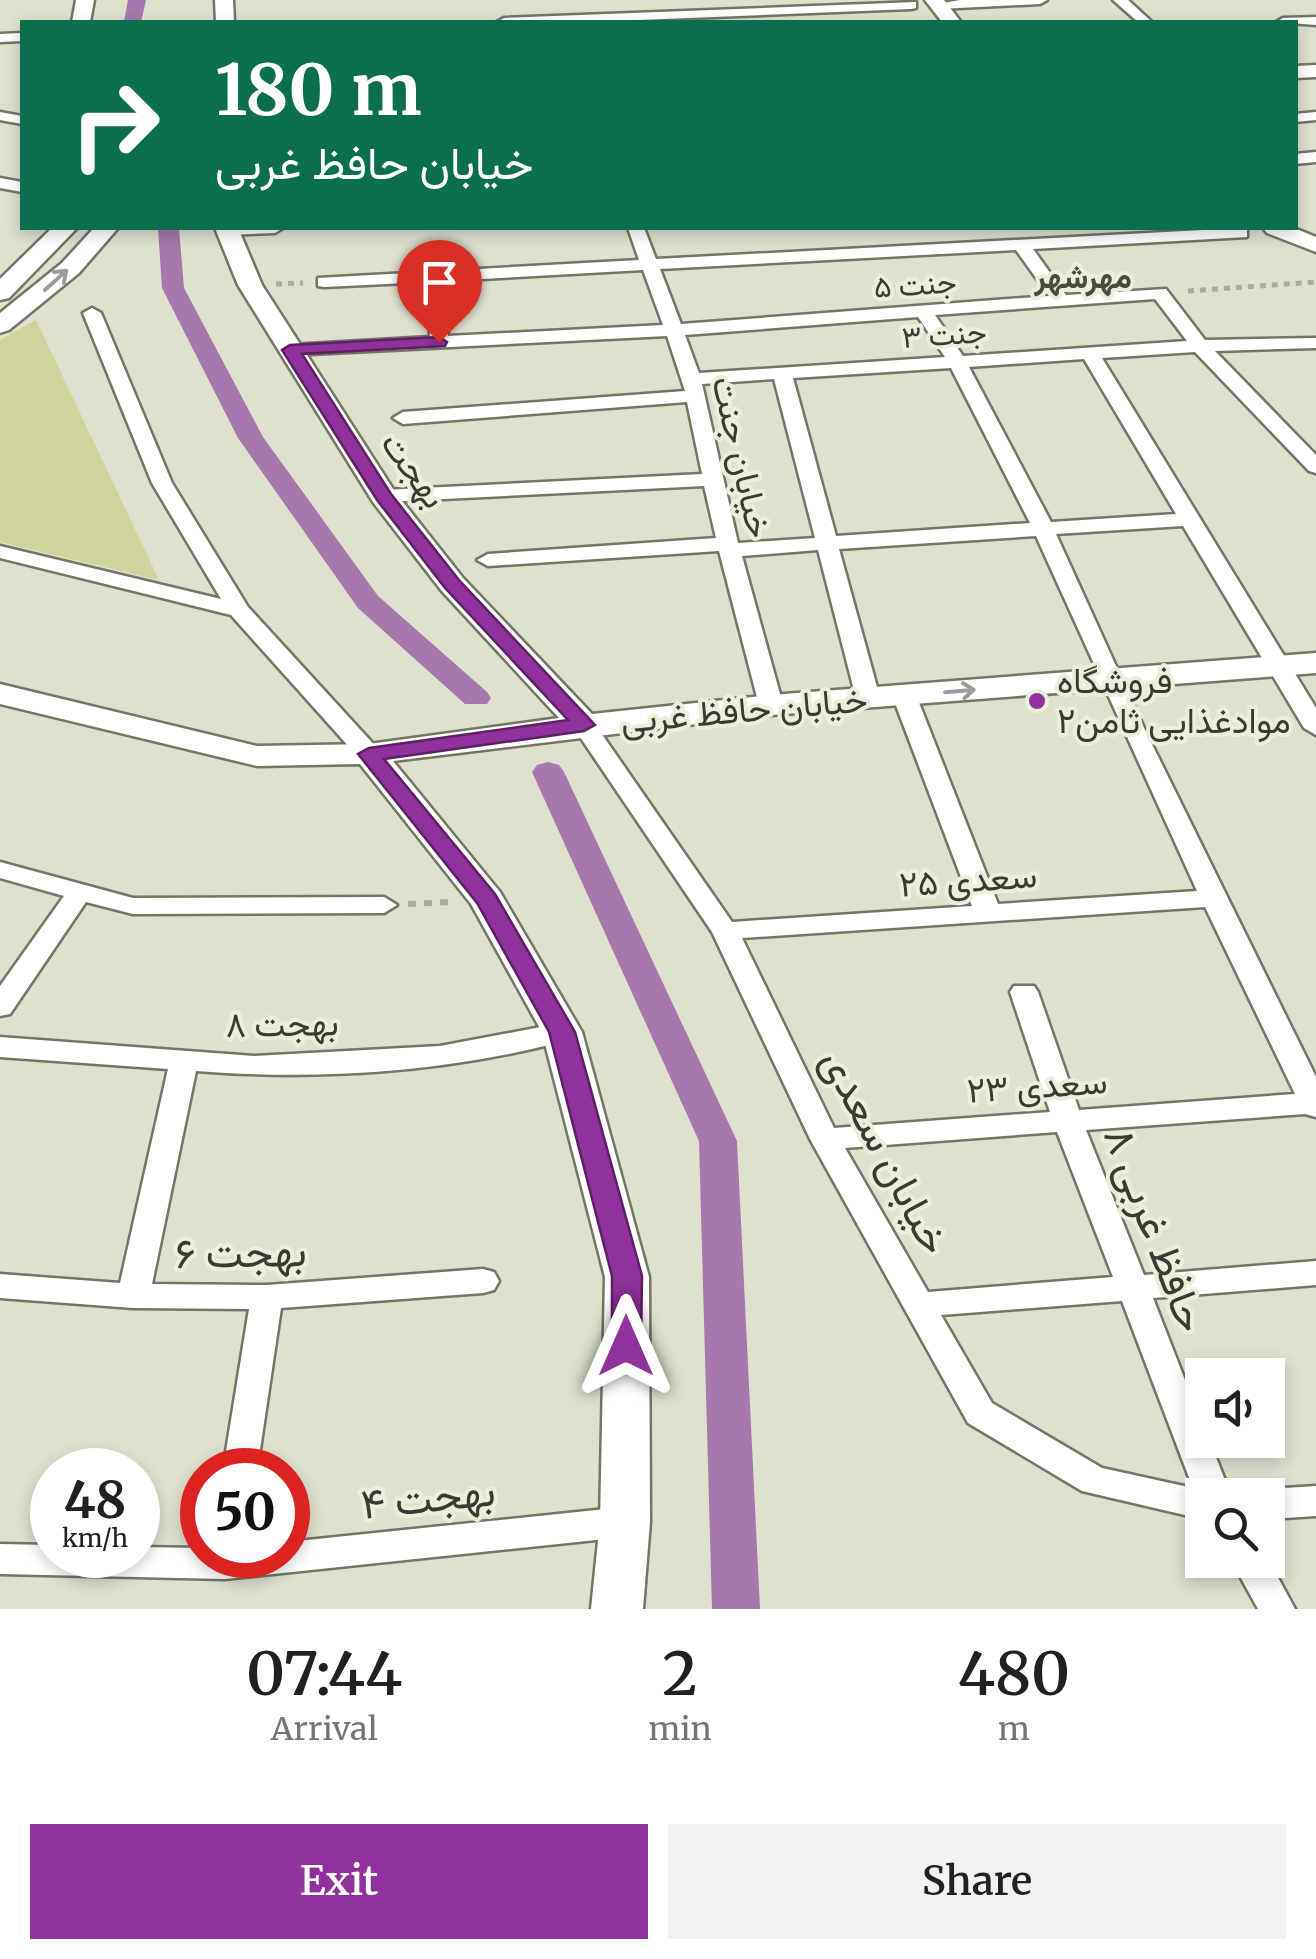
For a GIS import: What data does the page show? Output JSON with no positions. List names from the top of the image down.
{
  "streets": {
    "main road": ["بهجت", "خیابان حافظ غربی"],
    "street": [
      "جنت ۵",
      "جنت ۳",
      "خیابان جنت",
      "سعدی ۲۵",
      "بهجت ۸",
      "سعدی ۲۳",
      "خیابان سعدی",
      "حافظ غربی ۸",
      "بهجت ۶",
      "بهجت ۴"
    ]
  },
  "crossings": [
    ["جنت ۵", "خیابان جنت"],
    ["جنت ۵", "بهجت"],
    ["جنت ۳", "خیابان جنت"],
    ["خیابان جنت", "خیابان حافظ غربی"],
    ["بهجت", "خیابان حافظ غربی"],
    ["بهجت", "خیابان سعدی"],
    ["خیابان حافظ غربی", "خیابان سعدی"],
    ["سعدی ۲۵", "خیابان سعدی"],
    ["سعدی ۲۳", "خیابان سعدی"],
    ["سعدی ۲۳", "حافظ غربی ۸"]
  ],
  "districts": ["مهرشهر"],
  "places": ["فروشگاه موادغذایی ثامن۲"],
  "page": {
    "turn": ["180 m", "خیابان حافظ غربی"],
    "speed": "48 km/h",
    "limit": "50",
    "eta": [
      "07:44",
      "Arrival",
      "2",
      "min",
      "480",
      "m"
    ],
    "buttons": ["Exit", "Share"]
  }
}
